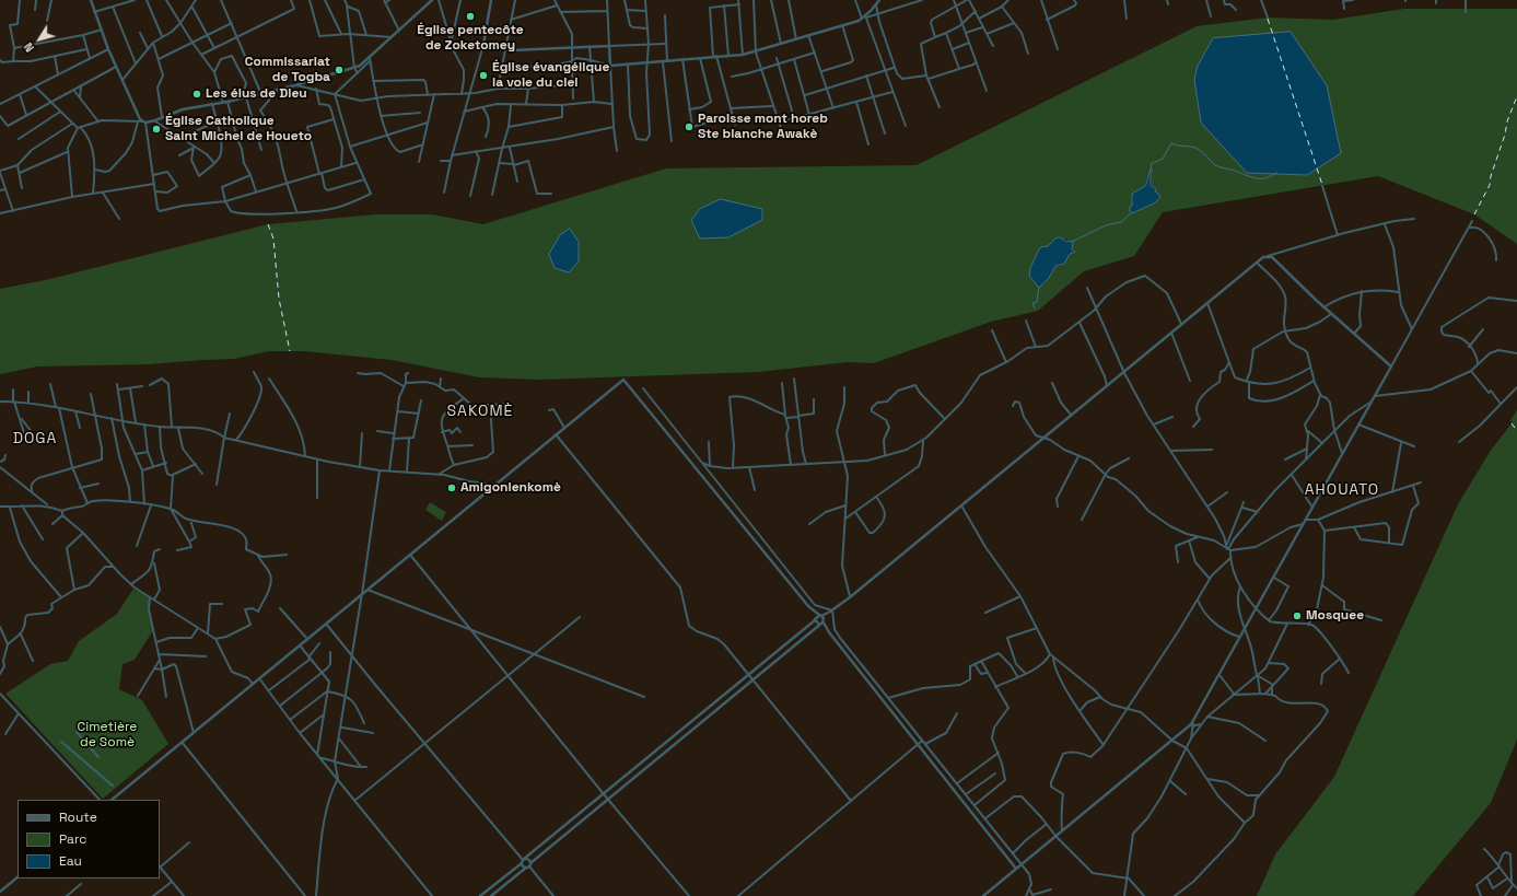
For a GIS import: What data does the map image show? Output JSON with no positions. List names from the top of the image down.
{
  "districts": ["SAKOMÈ", "DOGA", "AHOUATO"],
  "parks": ["Cimetière de Somè"],
  "places": [
    "Église pentecôte de Zoketomey",
    "Commissariat de Togba",
    "Église évangélique la voie du ciel",
    "Les élus de Dieu",
    "Paroisse mont horeb Ste blanche Awakè",
    "Église Catholique Saint Michel de Houeto",
    "Amigonienkomè",
    "Mosquee"
  ],
  "legend": ["Route", "Parc", "Eau"],
  "north": "bottom left"
}
